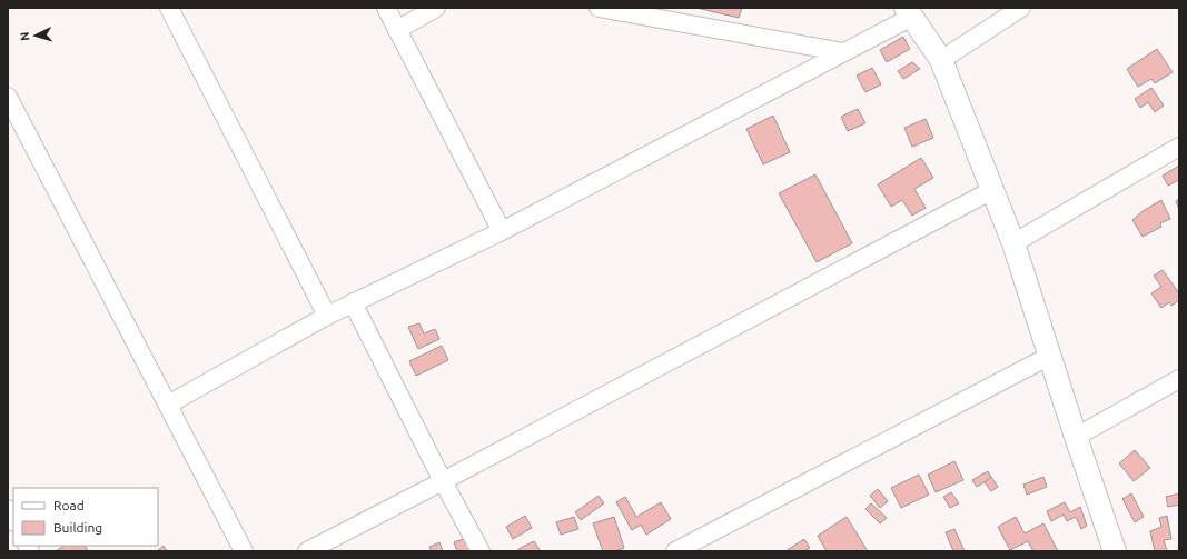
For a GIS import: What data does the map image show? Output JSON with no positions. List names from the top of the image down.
{
  "legend": ["Road", "Building"],
  "north": "left"
}
